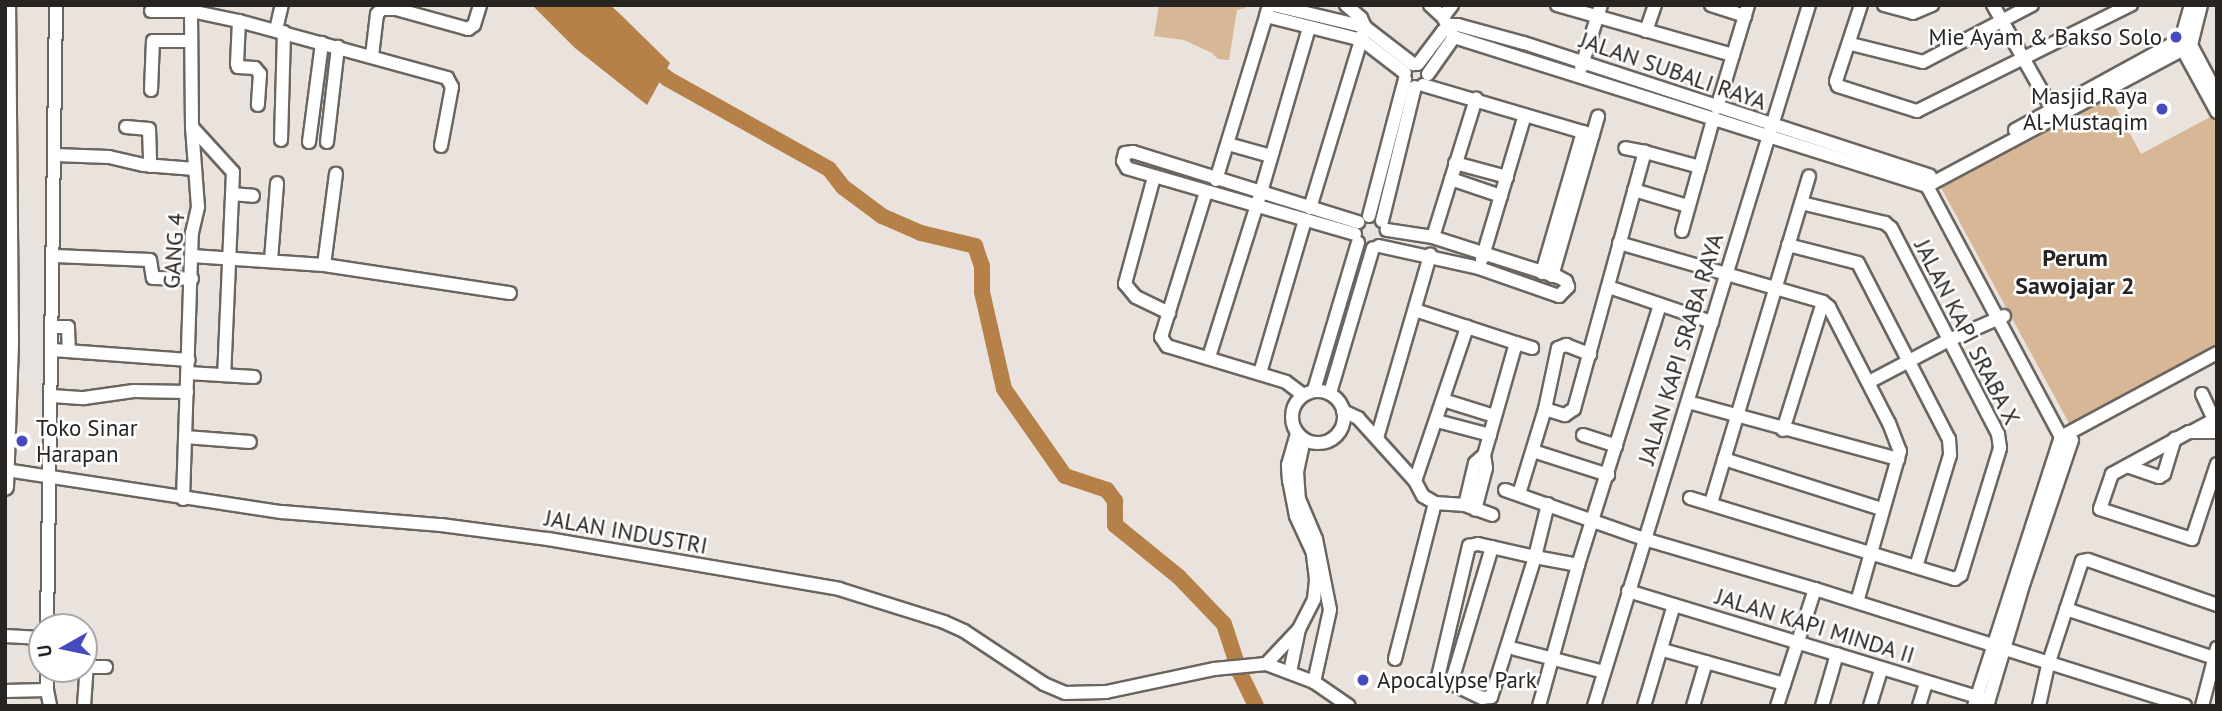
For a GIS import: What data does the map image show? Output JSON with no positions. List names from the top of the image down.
{
  "streets": {
    "street": [
      "JALAN SUBALI RAYA",
      "GANG 4",
      "JALAN KAPI SRABA X",
      "JALAN KAPI SRABA RAYA",
      "JALAN INDUSTRI",
      "JALAN KAPI MINDA II"
    ]
  },
  "crossings": [
    ["JALAN SUBALI RAYA", "JALAN KAPI SRABA RAYA"],
    ["GANG 4", "JALAN INDUSTRI"],
    ["JALAN KAPI SRABA RAYA", "JALAN KAPI MINDA II"]
  ],
  "districts": ["Perum Sawojajar 2"],
  "places": [
    "Mie Ayam & Bakso Solo",
    "Masjid Raya Al-Mustaqim",
    "Toko Sinar Harapan",
    "Apocalypse Park"
  ],
  "north": "left"
}
